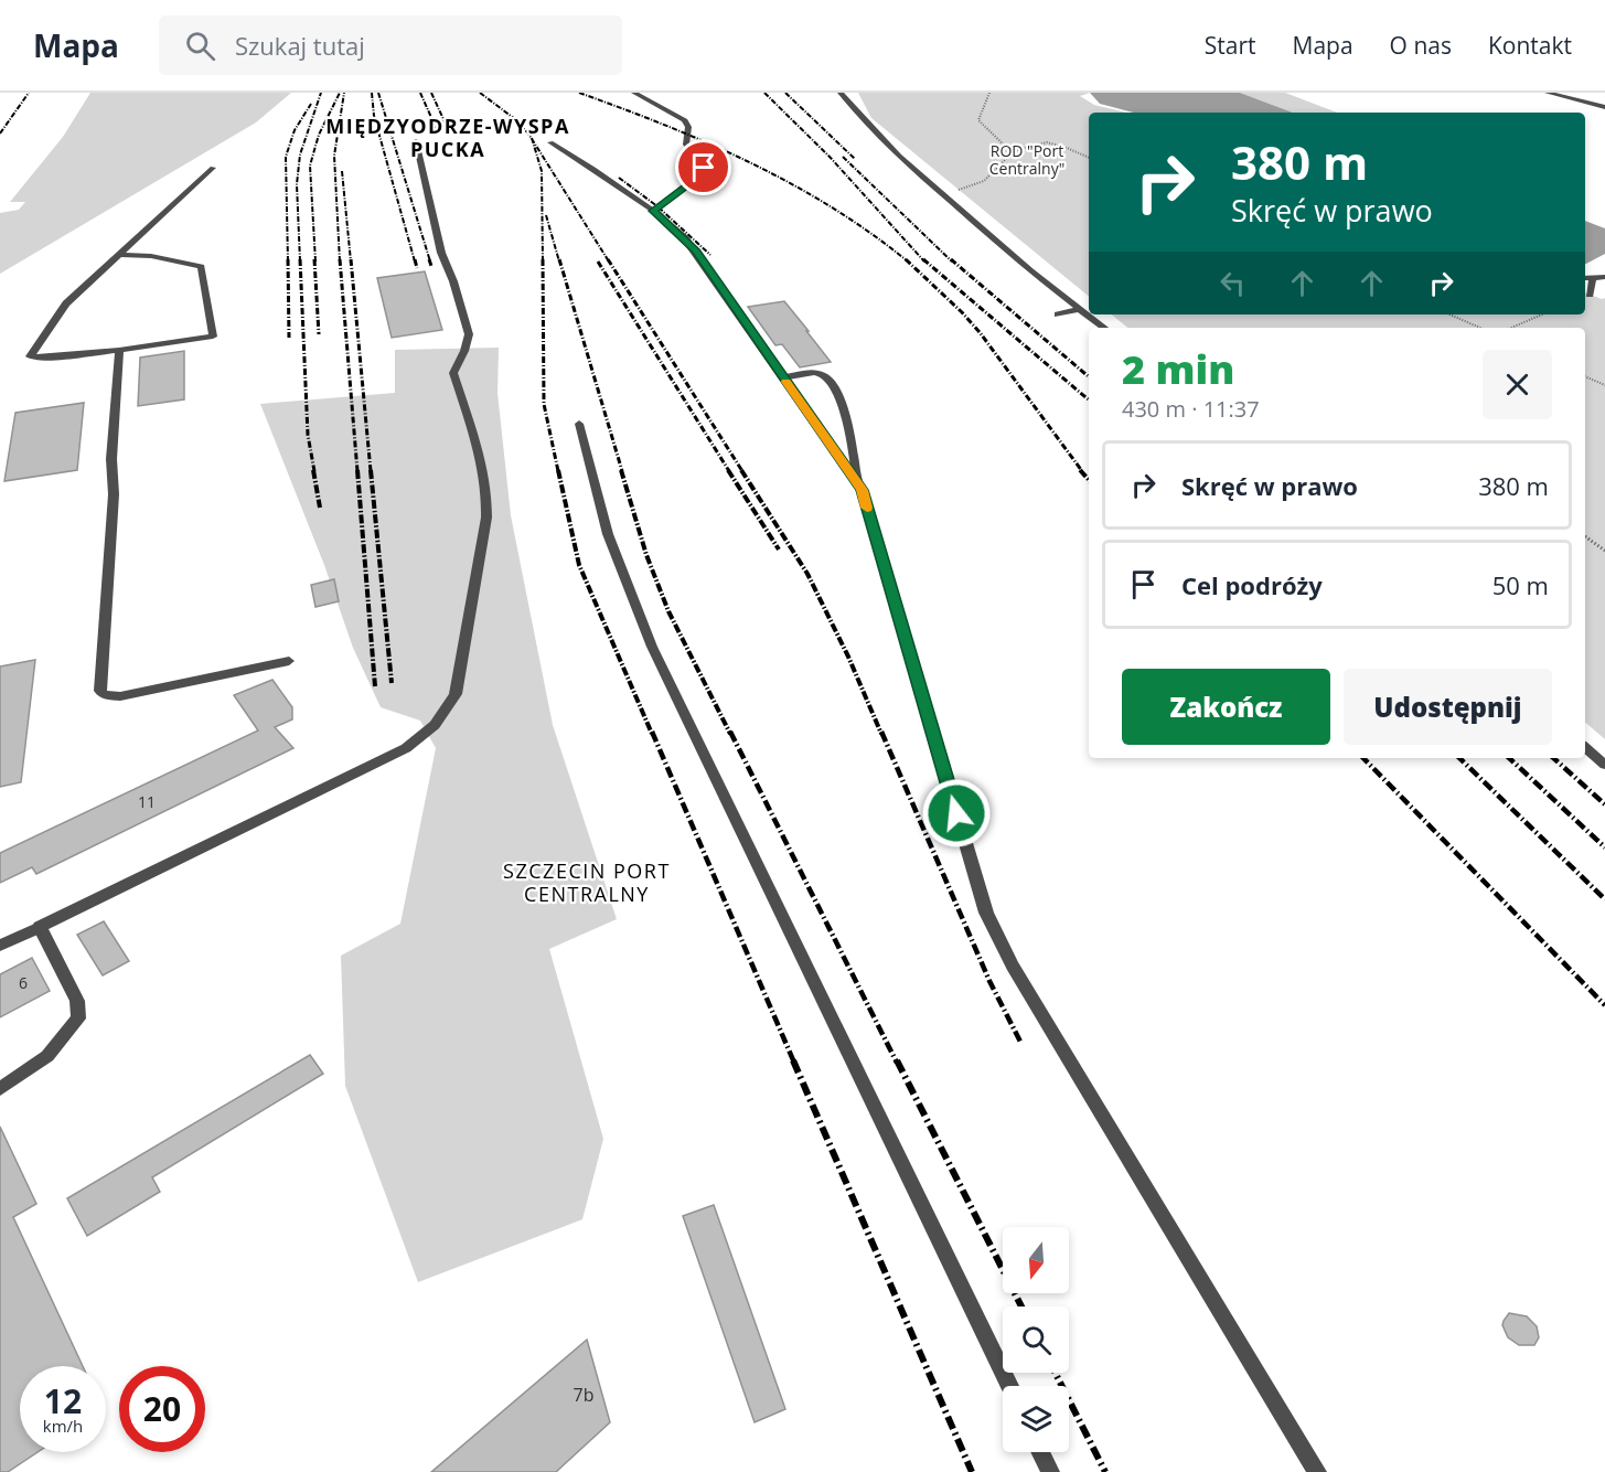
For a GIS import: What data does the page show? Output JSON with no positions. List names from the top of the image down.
{
  "districts": ["MIĘDZYODRZE-WYSPA PUCKA", "SZCZECIN PORT CENTRALNY"],
  "parks": ["ROD \"Port Centralny\""],
  "house_numbers": ["11", "6", "7b"],
  "north": "bottom",
  "page": {
    "header": "Mapa",
    "search": "Szukaj tutaj",
    "nav": [
      "Start",
      "Mapa",
      "O nas",
      "Kontakt"
    ],
    "turn": ["380 m", "Skręć w prawo"],
    "heading": ["2 min", "430 m · 11:37"],
    "list": [
      {
        "name": "Skręć w prawo",
        "value": "380 m"
      },
      {
        "name": "Cel podróży",
        "value": "50 m"
      }
    ],
    "buttons": ["Zakończ", "Udostępnij"],
    "speed": "12 km/h",
    "limit": "20"
  }
}
